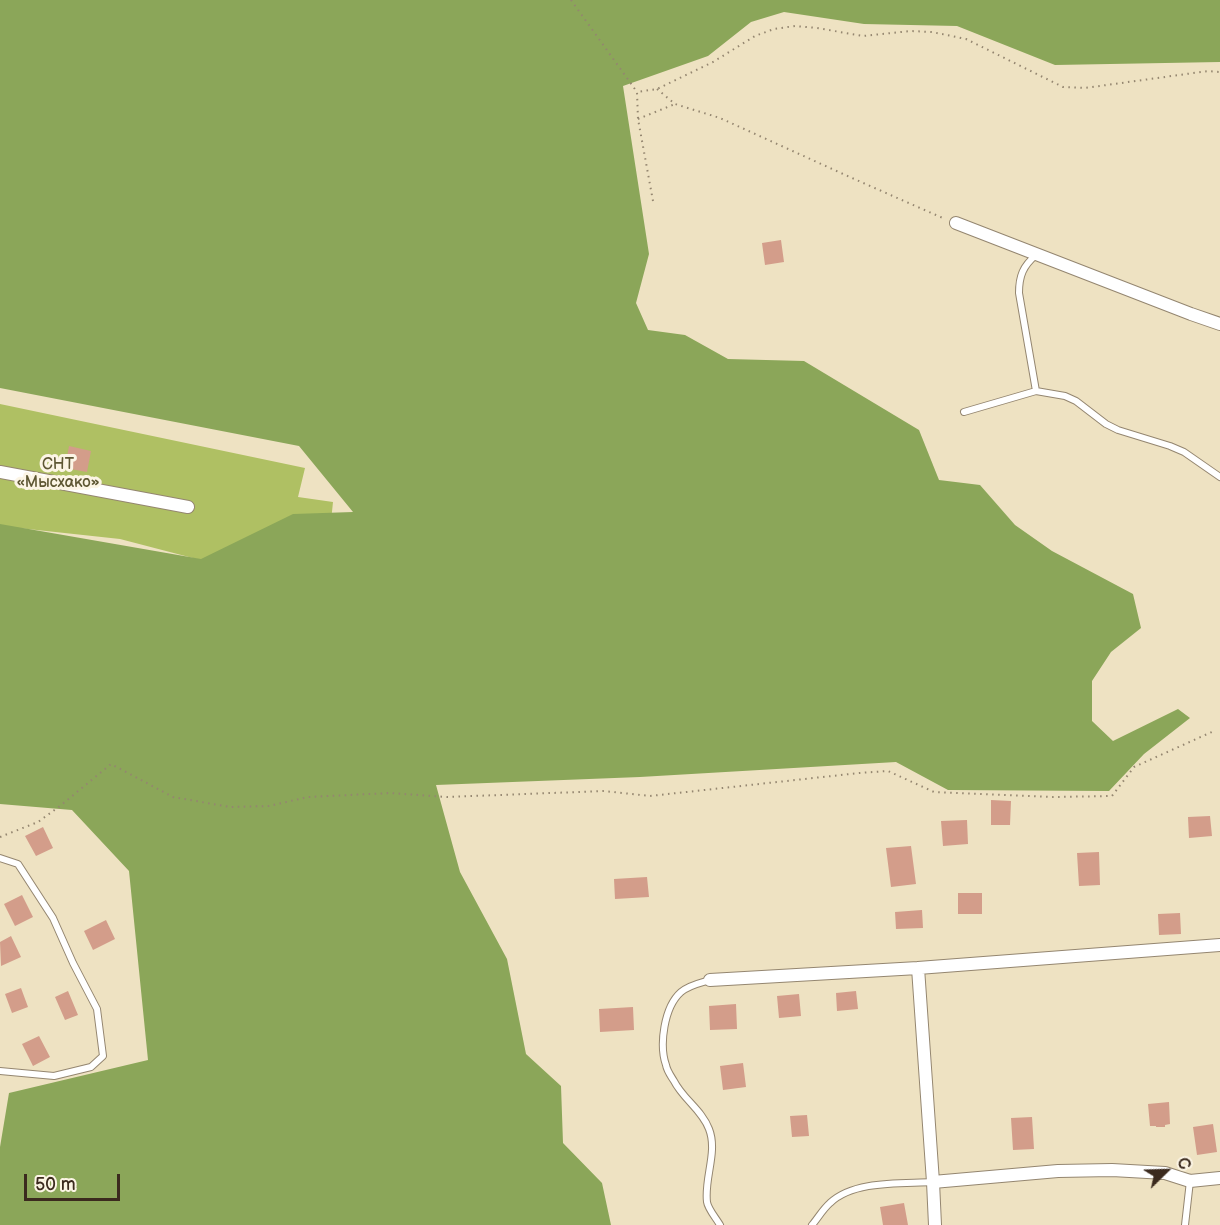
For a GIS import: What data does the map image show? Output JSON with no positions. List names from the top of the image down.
{
  "parks": ["СНТ «Мысхако»"],
  "scale_bar": "50 m",
  "north": "top right"
}
